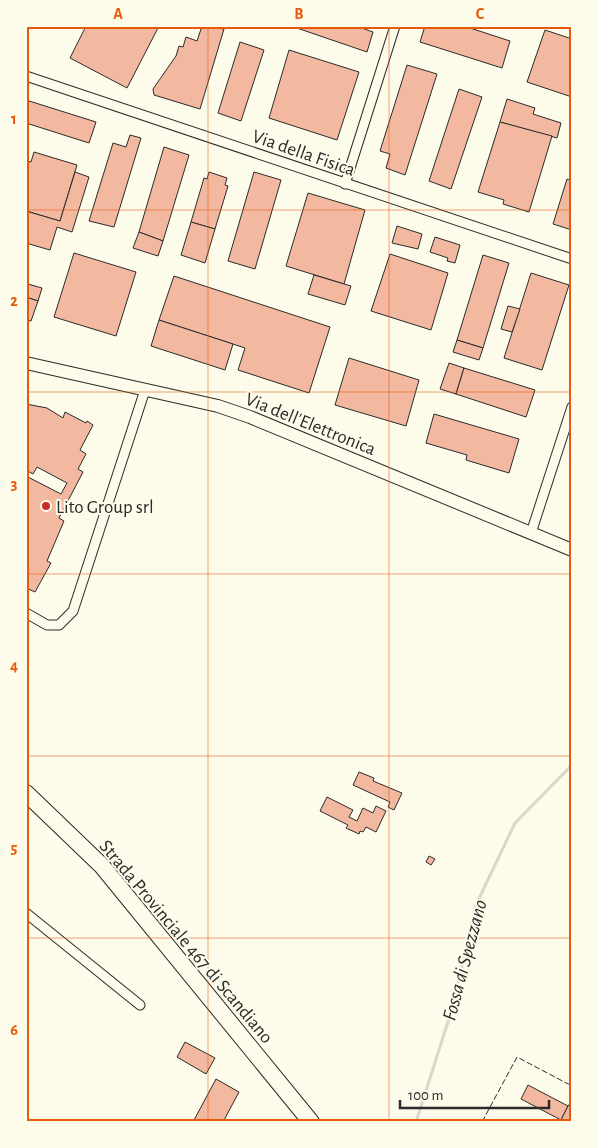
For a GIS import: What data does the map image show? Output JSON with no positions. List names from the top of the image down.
{
  "streets": {
    "highway": ["Strada Provinciale 467 di Scandiano"],
    "street": ["Via della Fisica", "Via dell'Elettronica"]
  },
  "water": ["Fossa di Spezzano"],
  "places": ["Lito Group srl"],
  "scale_bar": "100 m",
  "grid": {
    "columns": ["A", "B", "C"],
    "rows": [
      "1",
      "2",
      "3",
      "4",
      "5",
      "6"
    ]
  }
}
